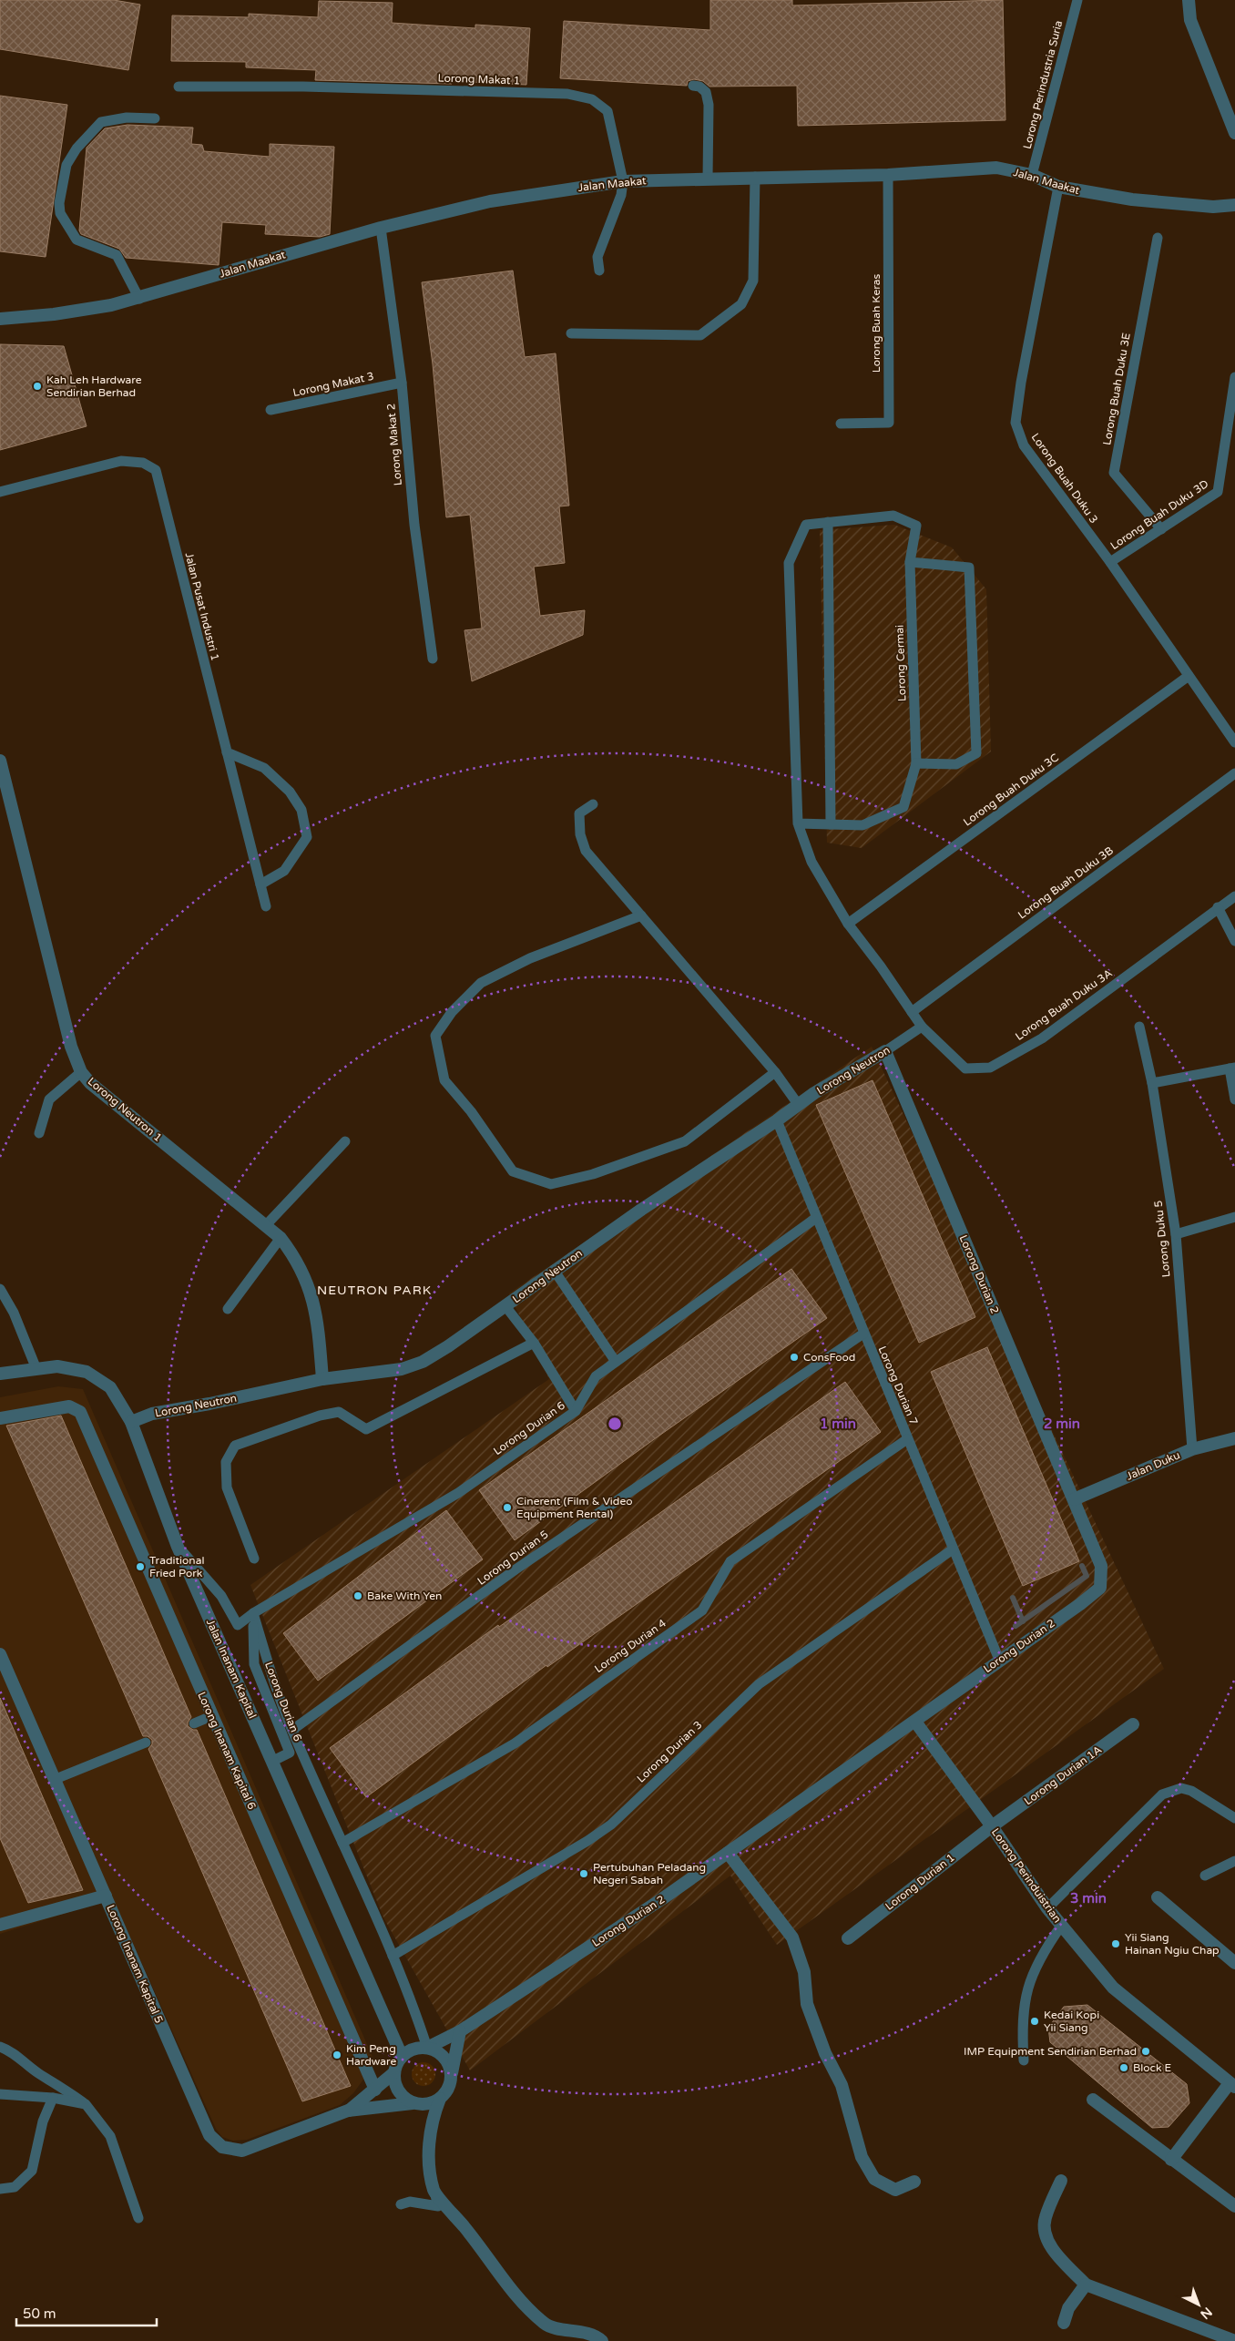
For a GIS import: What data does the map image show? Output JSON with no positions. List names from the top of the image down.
{
  "streets": {
    "street": [
      "Jalan Maakat",
      "Lorong Neutron",
      "Lorong Neutron 1",
      "Lorong Durian 2",
      "Jalan Duku",
      "Jalan Inanam Kapital",
      "Lorong Inanam Kapital 6",
      "Lorong Durian 1A",
      "Lorong Perinduistrian",
      "Lorong Durian 1",
      "Lorong Inanam Kapital 5"
    ],
    "lane": [
      "Lorong Makat 1",
      "Lorong Perindustria Suria",
      "Lorong Buah Keras",
      "Lorong Makat 3",
      "Lorong Buah Duku 3E",
      "Lorong Makat 2",
      "Lorong Buah Duku 3",
      "Lorong Buah Duku 3D",
      "Jalan Pusat Industri 1",
      "Lorong Cermai",
      "Lorong Buah Duku 3C",
      "Lorong Buah Duku 3B",
      "Lorong Buah Duku 3A",
      "Lorong Duku 5",
      "Lorong Durian 7",
      "Lorong Durian 6",
      "Lorong Durian 5",
      "Lorong Durian 4",
      "Lorong Durian 3"
    ]
  },
  "crossings": [
    ["Lorong Makat 1", "Jalan Maakat"],
    ["Lorong Perindustria Suria", "Jalan Maakat"],
    ["Jalan Maakat", "Lorong Buah Keras"],
    ["Jalan Maakat", "Lorong Makat 2"],
    ["Jalan Maakat", "Lorong Buah Duku 3"],
    ["Lorong Makat 3", "Lorong Makat 2"],
    ["Lorong Buah Duku 3E", "Lorong Buah Duku 3D"],
    ["Lorong Buah Duku 3", "Lorong Buah Duku 3D"],
    ["Lorong Buah Duku 3", "Lorong Buah Duku 3C"],
    ["Lorong Cermai", "Lorong Buah Duku 3A"],
    ["Lorong Buah Duku 3C", "Lorong Buah Duku 3A"],
    ["Lorong Buah Duku 3B", "Lorong Buah Duku 3A"],
    ["Lorong Buah Duku 3A", "Lorong Neutron"],
    ["Lorong Neutron", "Lorong Neutron 1"],
    ["Lorong Neutron", "Lorong Durian 2"],
    ["Lorong Neutron", "Lorong Durian 7"],
    ["Lorong Neutron", "Jalan Inanam Kapital"],
    ["Lorong Duku 5", "Jalan Duku"],
    ["Lorong Durian 2", "Lorong Durian 7"],
    ["Lorong Durian 2", "Jalan Duku"],
    ["Lorong Durian 2", "Jalan Inanam Kapital"],
    ["Lorong Durian 2", "Lorong Perinduistrian"],
    ["Lorong Durian 2", "Lorong Inanam Kapital 5"],
    ["Lorong Durian 7", "Lorong Durian 6"],
    ["Lorong Durian 7", "Lorong Durian 5"],
    ["Lorong Durian 7", "Lorong Durian 4"],
    ["Lorong Durian 7", "Lorong Durian 3"],
    ["Lorong Durian 6", "Jalan Inanam Kapital"],
    ["Jalan Inanam Kapital", "Lorong Inanam Kapital 5"],
    ["Lorong Inanam Kapital 6", "Lorong Inanam Kapital 5"],
    ["Lorong Durian 1A", "Lorong Perinduistrian"],
    ["Lorong Durian 1A", "Lorong Durian 1"],
    ["Lorong Perinduistrian", "Lorong Durian 1"]
  ],
  "districts": ["NEUTRON PARK"],
  "places": [
    "Kah Leh Hardware Sendirian Berhad",
    "ConsFood",
    "Cinerent (Film & Video Equipment Rental)",
    "Traditional Fried Pork",
    "Bake With Yen",
    "Pertubuhan Peladang Negeri Sabah",
    "Yii Siang Hainan Ngiu Chap",
    "Kedai Kopi Yii Siang",
    "IMP Equipment Sendirian Berhad",
    "Kim Peng Hardware",
    "Block E"
  ],
  "scale_bar": "50 m",
  "north": "bottom right",
  "rings": ["1 min", "2 min", "3 min"]
}
